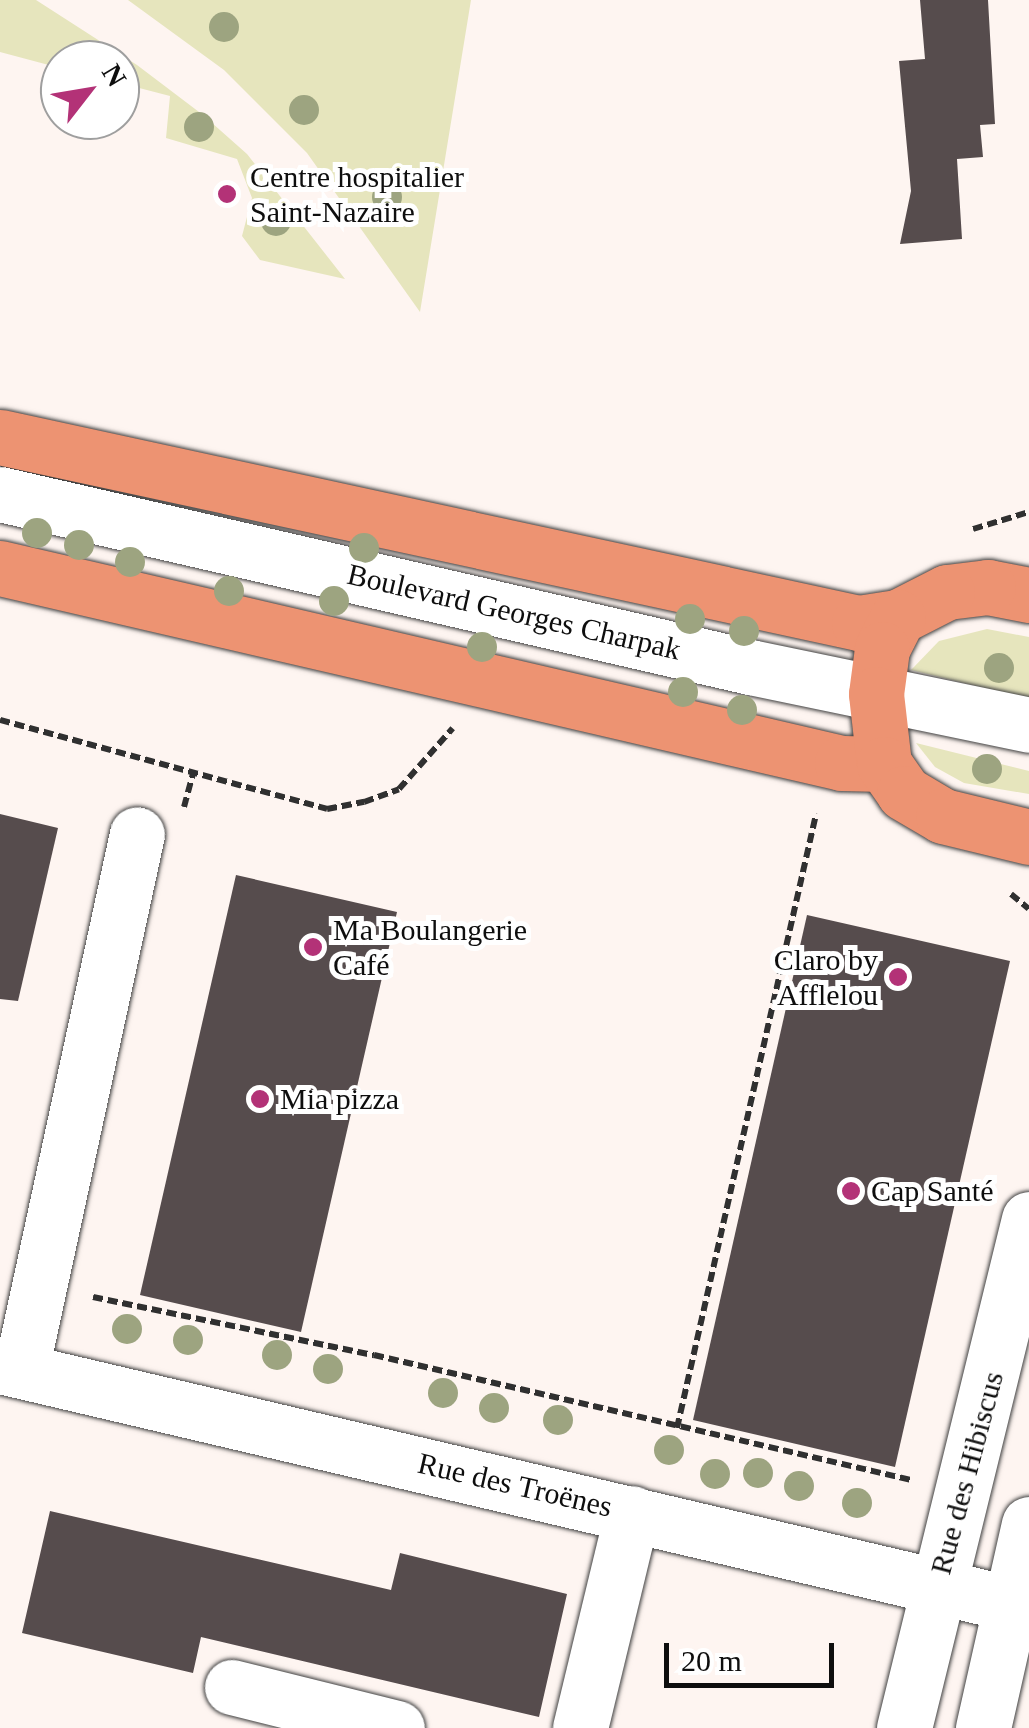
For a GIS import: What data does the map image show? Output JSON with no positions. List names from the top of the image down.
{
  "streets": {
    "main road": ["Boulevard Georges Charpak"],
    "street": ["Rue des Hibiscus", "Rue des Troënes"]
  },
  "crossings": [
    ["Rue des Hibiscus", "Rue des Troënes"]
  ],
  "places": [
    "Centre hospitalier Saint-Nazaire",
    "Ma Boulangerie Café",
    "Claro by Afflelou",
    "Mia pizza",
    "Cap Santé"
  ],
  "scale_bar": "20 m",
  "north": "top right"
}
